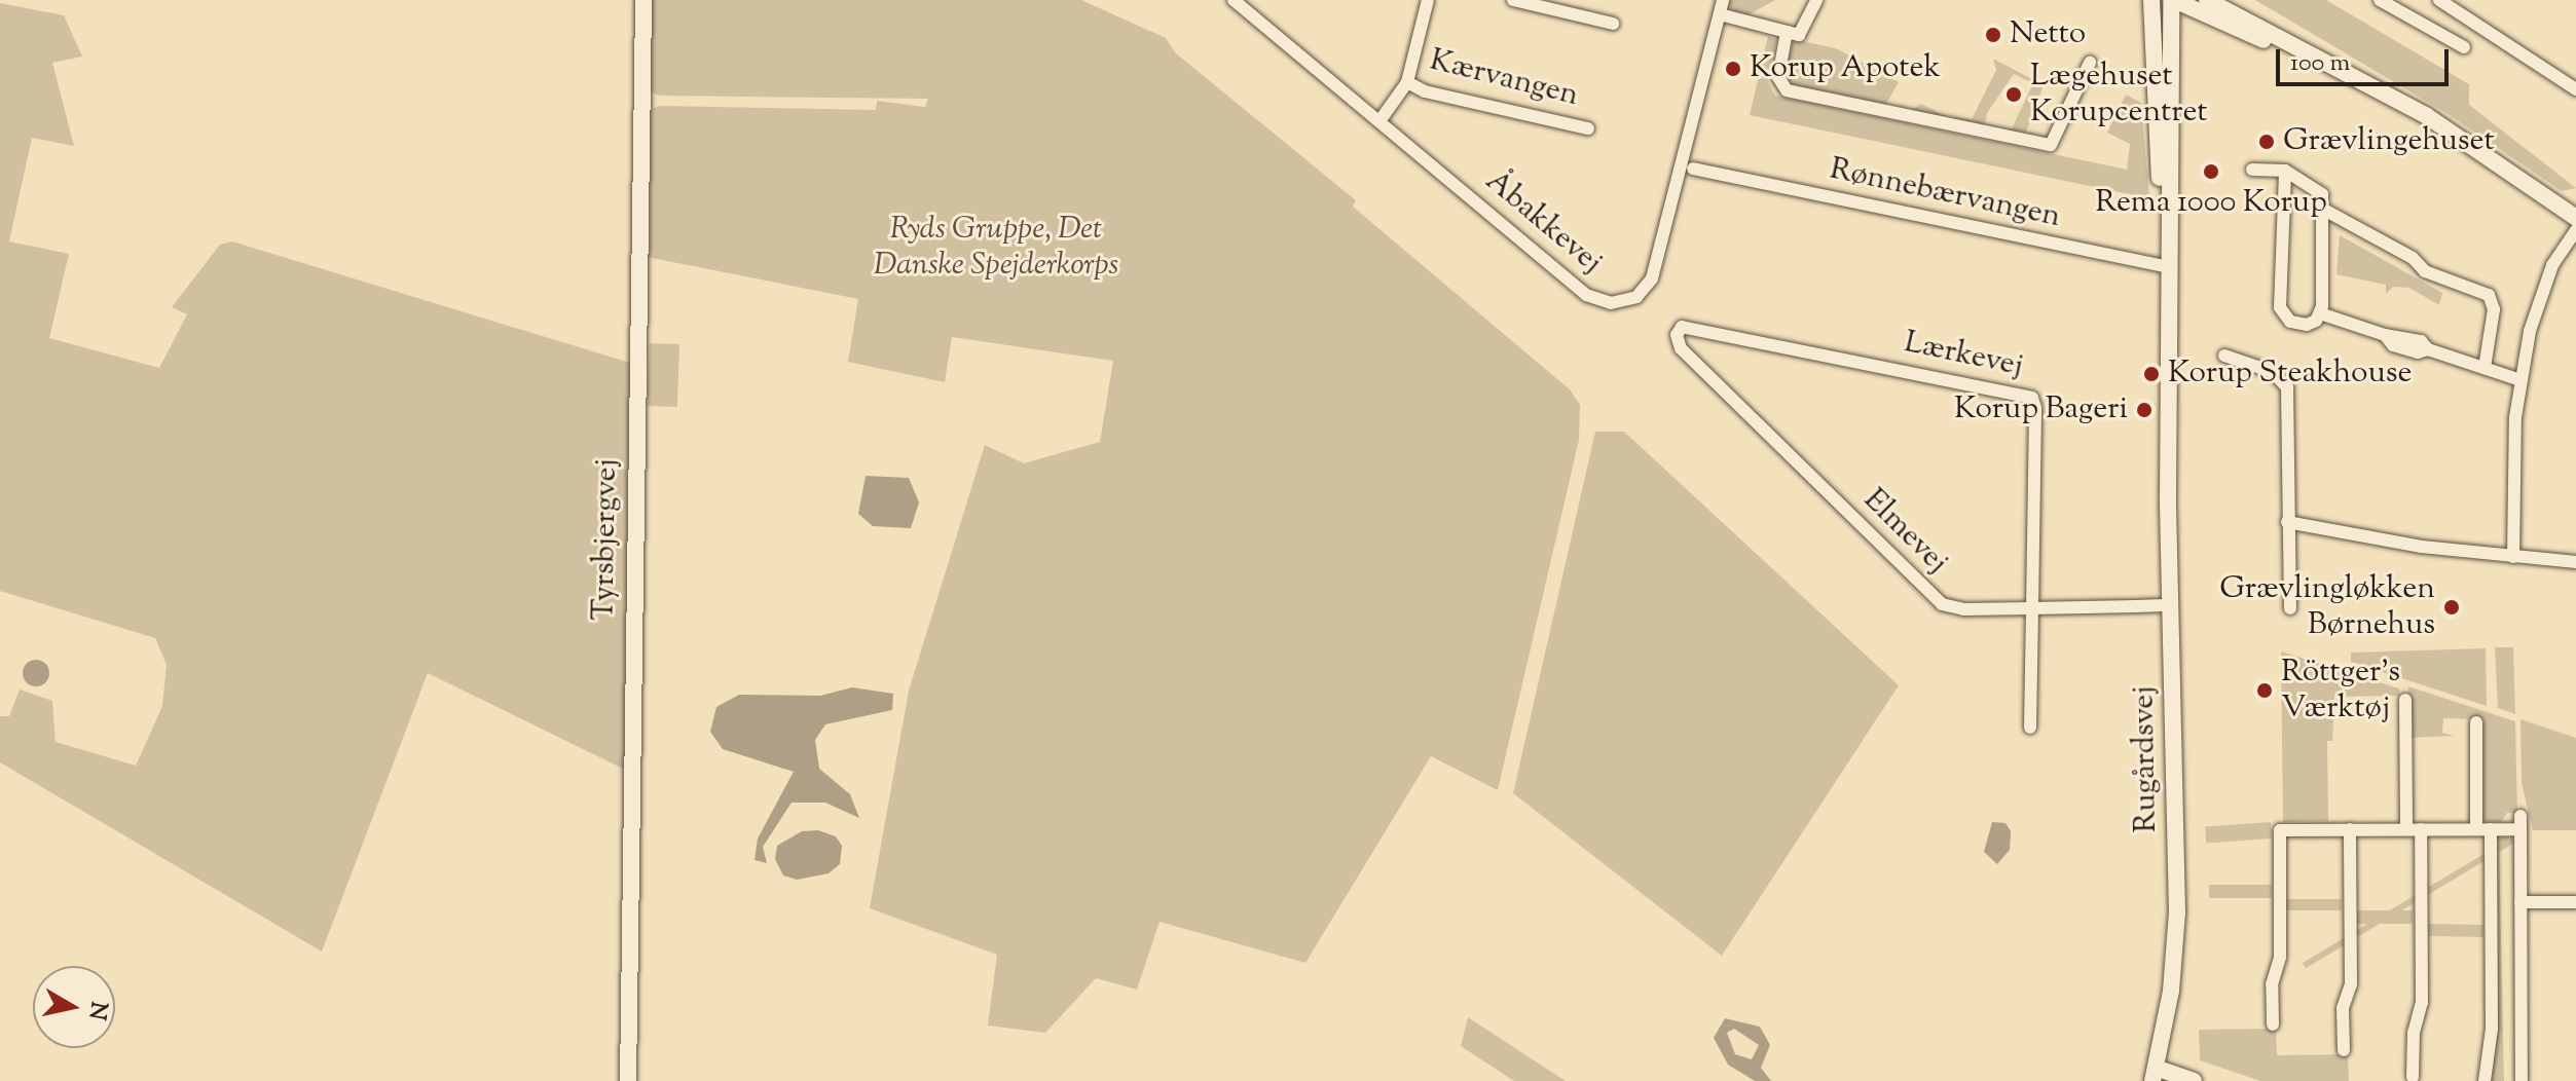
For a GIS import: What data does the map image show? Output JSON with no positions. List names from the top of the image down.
{
  "streets": {
    "main road": ["Tyrsbjergvej", "Rugårdsvej"],
    "street": [
      "Kærvangen",
      "Rønnebærvangen",
      "Åbakkevej",
      "Lærkevej",
      "Elmevej"
    ]
  },
  "crossings": [
    ["Rønnebærvangen", "Rugårdsvej"],
    ["Lærkevej", "Elmevej"],
    ["Elmevej", "Rugårdsvej"]
  ],
  "parks": ["Ryds Gruppe, Det Danske Spejderkorps"],
  "places": [
    "Netto",
    "Korup Apotek",
    "Lægehuset Korupcentret",
    "Grævlingehuset",
    "Rema 1000 Korup",
    "Korup Steakhouse",
    "Korup Bageri",
    "Grævlingløkken Børnehus",
    "Röttger's Værktøj"
  ],
  "scale_bar": "100 m",
  "north": "right"
}
